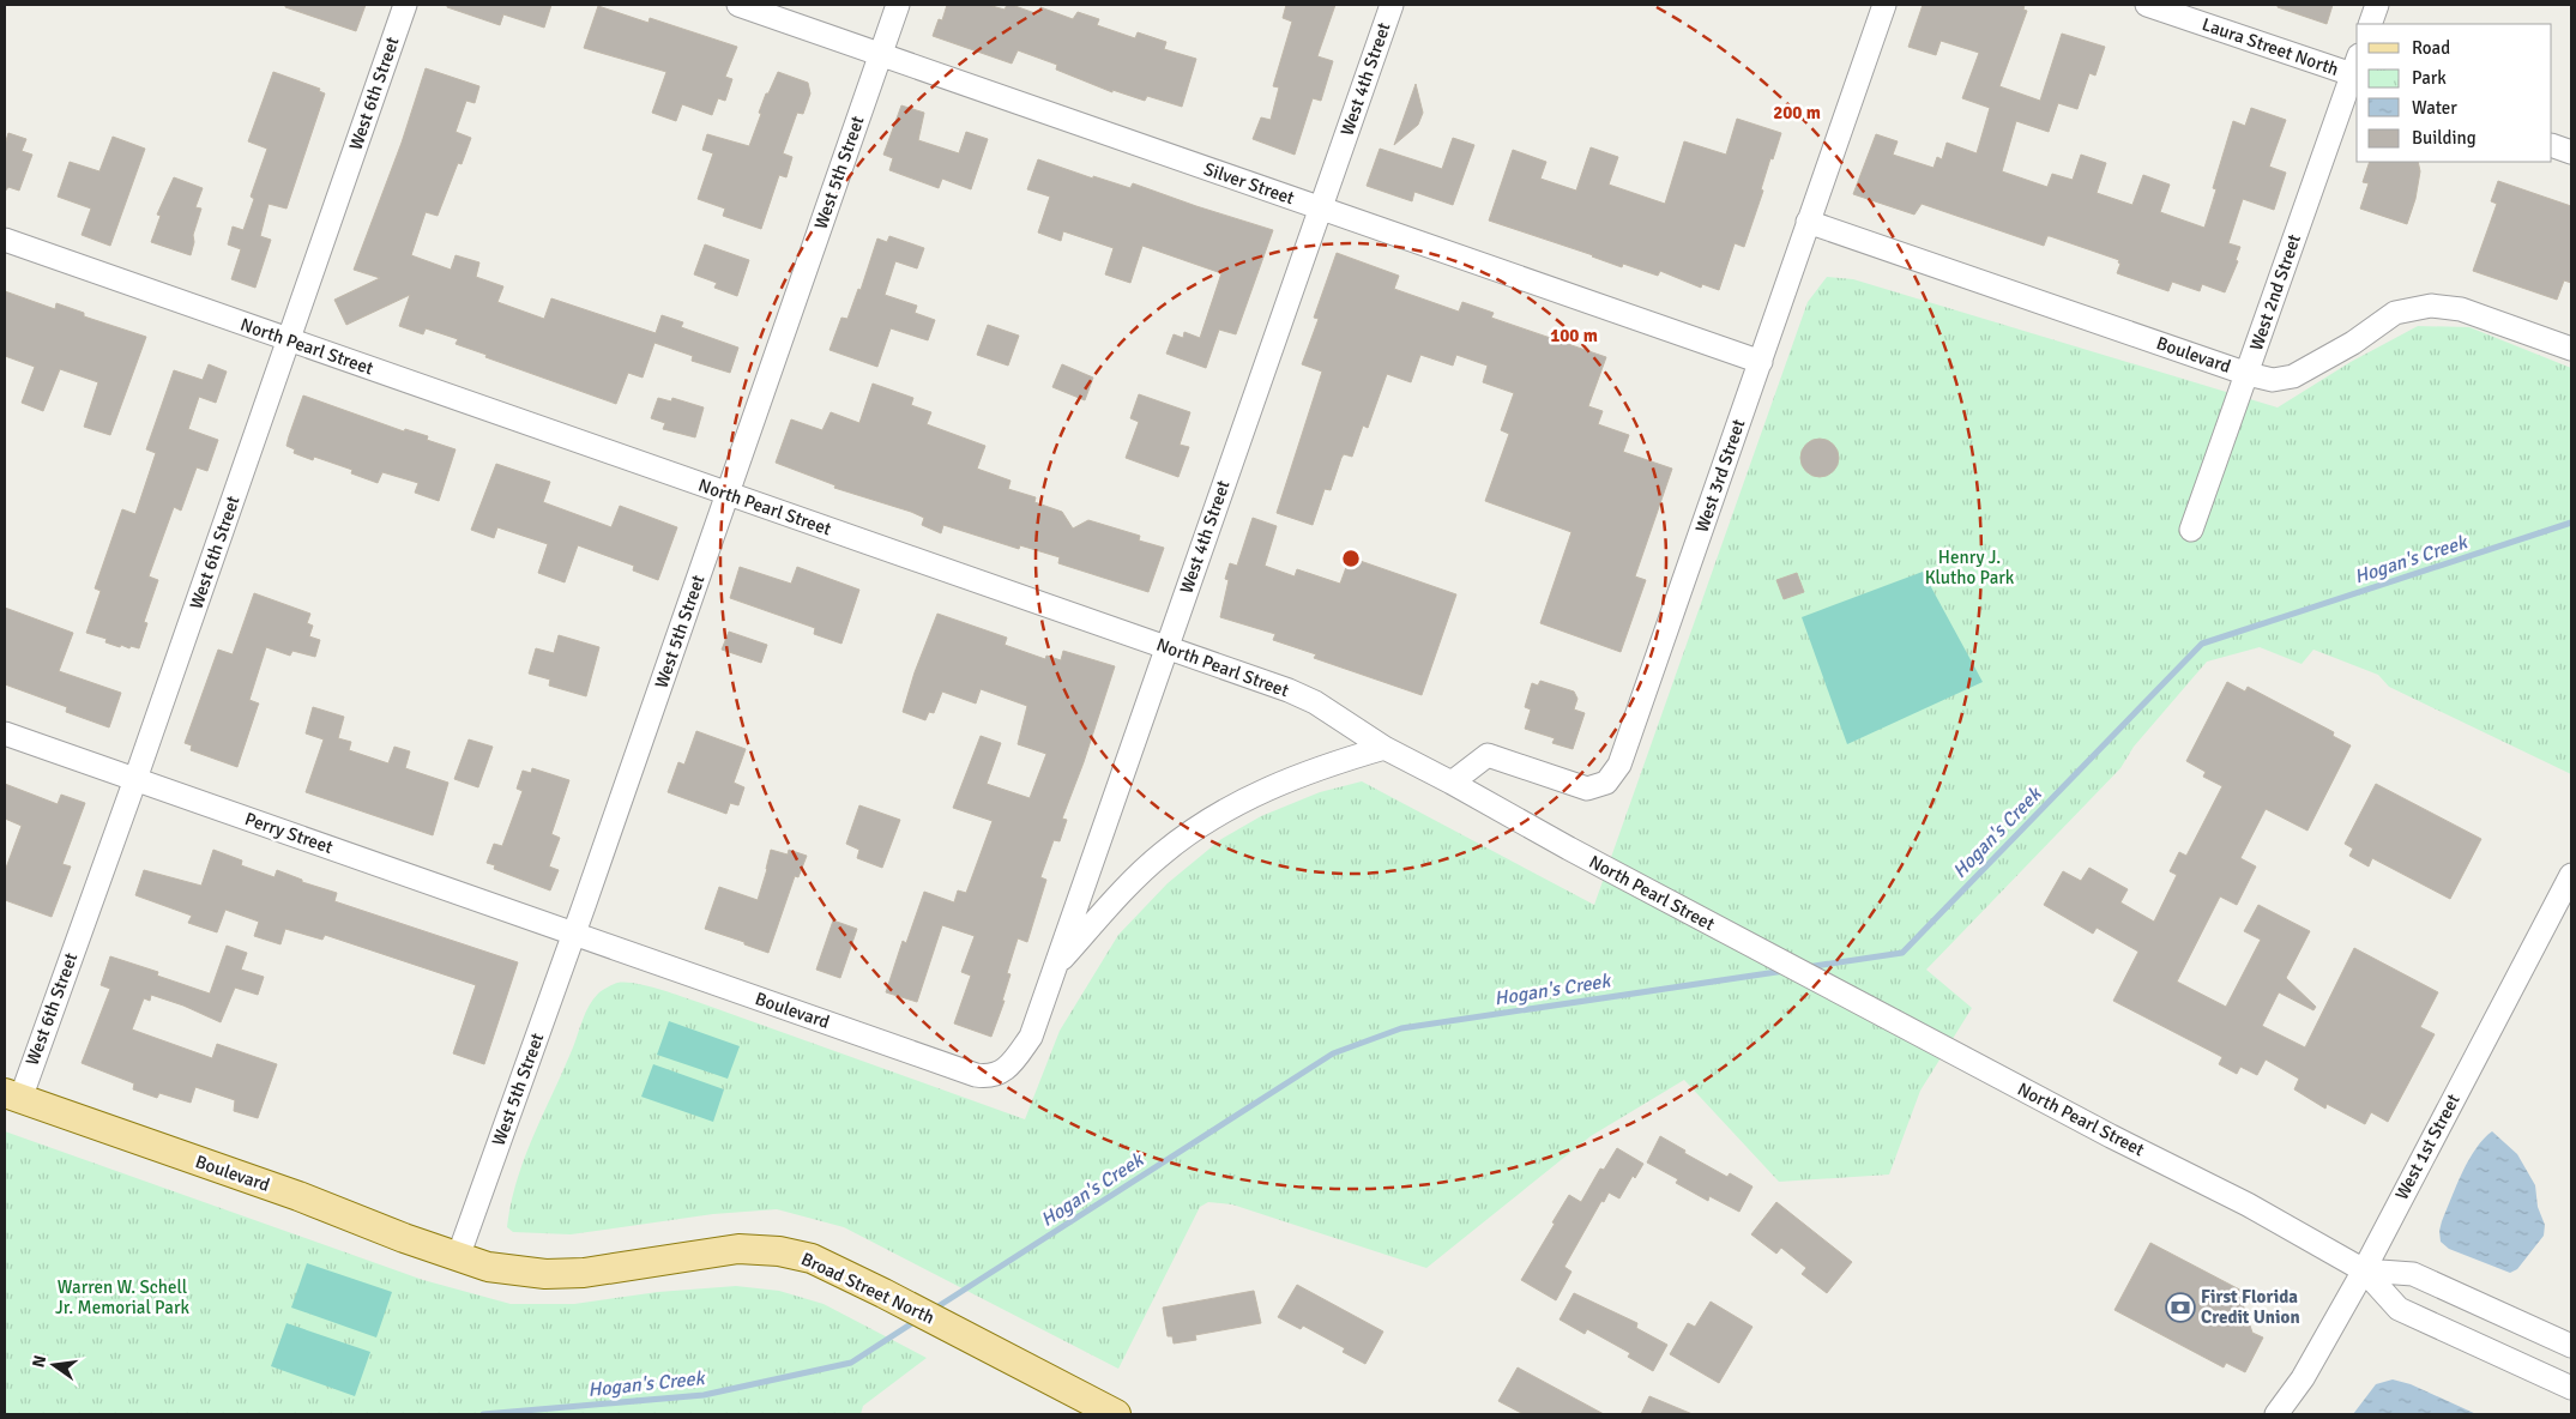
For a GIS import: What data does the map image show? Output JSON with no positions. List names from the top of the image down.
{
  "streets": {
    "main road": ["Boulevard", "Broad Street North"],
    "street": [
      "Laura Street North",
      "West 4th Street",
      "West 6th Street",
      "West 5th Street",
      "Silver Street",
      "West 2nd Street",
      "North Pearl Street",
      "West 3rd Street",
      "Perry Street",
      "West 1st Street"
    ]
  },
  "crossings": [
    ["Laura Street North", "West 2nd Street"],
    ["West 4th Street", "Silver Street"],
    ["West 4th Street", "North Pearl Street"],
    ["West 4th Street", "Boulevard"],
    ["West 6th Street", "North Pearl Street"],
    ["West 6th Street", "Boulevard"],
    ["West 6th Street", "Perry Street"],
    ["West 5th Street", "Silver Street"],
    ["West 5th Street", "North Pearl Street"],
    ["West 5th Street", "Boulevard"],
    ["West 5th Street", "Perry Street"],
    ["West 5th Street", "Broad Street North"],
    ["Silver Street", "West 3rd Street"],
    ["West 2nd Street", "Boulevard"],
    ["North Pearl Street", "West 3rd Street"],
    ["North Pearl Street", "West 1st Street"],
    ["Boulevard", "West 3rd Street"],
    ["Boulevard", "Perry Street"],
    ["Boulevard", "Broad Street North"]
  ],
  "water": ["Hogan's Creek"],
  "parks": ["Henry J. Klutho Park", "Warren W. Schell Jr. Memorial Park"],
  "places": {
    "bank": ["First Florida Credit Union"]
  },
  "legend": [
    "Road",
    "Park",
    "Water",
    "Building"
  ],
  "north": "left",
  "rings": ["200 m", "100 m"]
}
